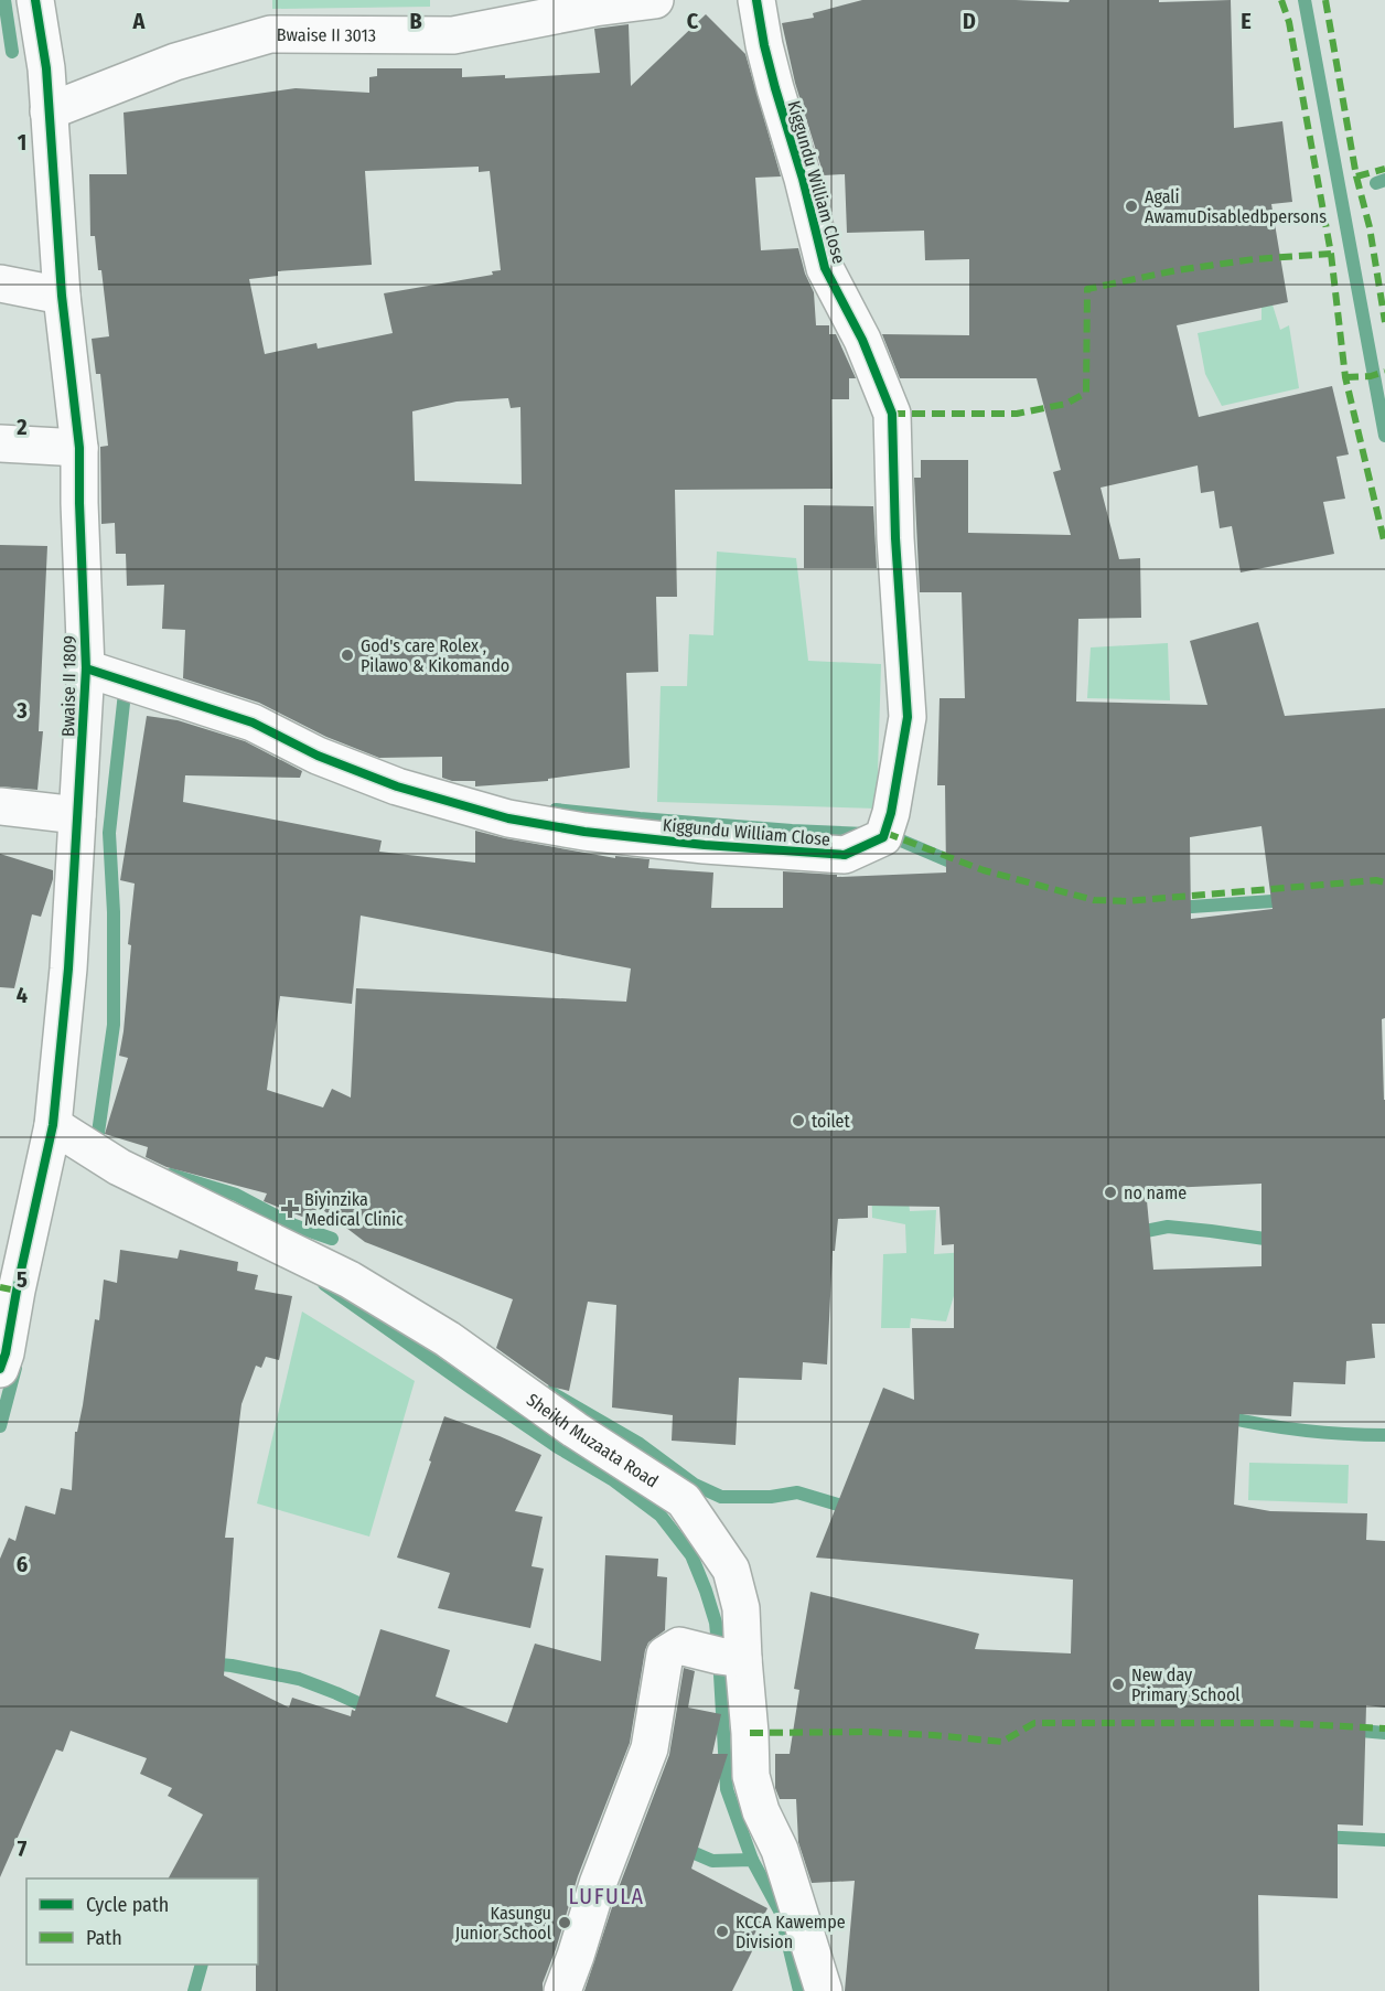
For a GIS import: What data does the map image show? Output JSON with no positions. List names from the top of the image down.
{
  "streets": {
    "street": [
      "Bwaise II 3013",
      "Kiggundu William Close",
      "Bwaise II 1809",
      "Sheikh Muzaata Road"
    ]
  },
  "crossings": [
    ["Bwaise II 3013", "Bwaise II 1809"],
    ["Kiggundu William Close", "Bwaise II 1809"],
    ["Bwaise II 1809", "Sheikh Muzaata Road"]
  ],
  "districts": ["LUFULA"],
  "places": {
    "other": [
      "Agali AwamuDisabledbpersons",
      "God's care Rolex , Pilawo & Kikomando",
      "toilet",
      "no name",
      "New day Primary School",
      "Kasungu Junior School",
      "KCCA Kawempe Division"
    ],
    "health": ["Biyinzika Medical Clinic"]
  },
  "legend": ["Cycle path", "Path"],
  "grid": {
    "columns": [
      "A",
      "B",
      "C",
      "D",
      "E"
    ],
    "rows": [
      "1",
      "2",
      "3",
      "4",
      "5",
      "6",
      "7"
    ]
  }
}
